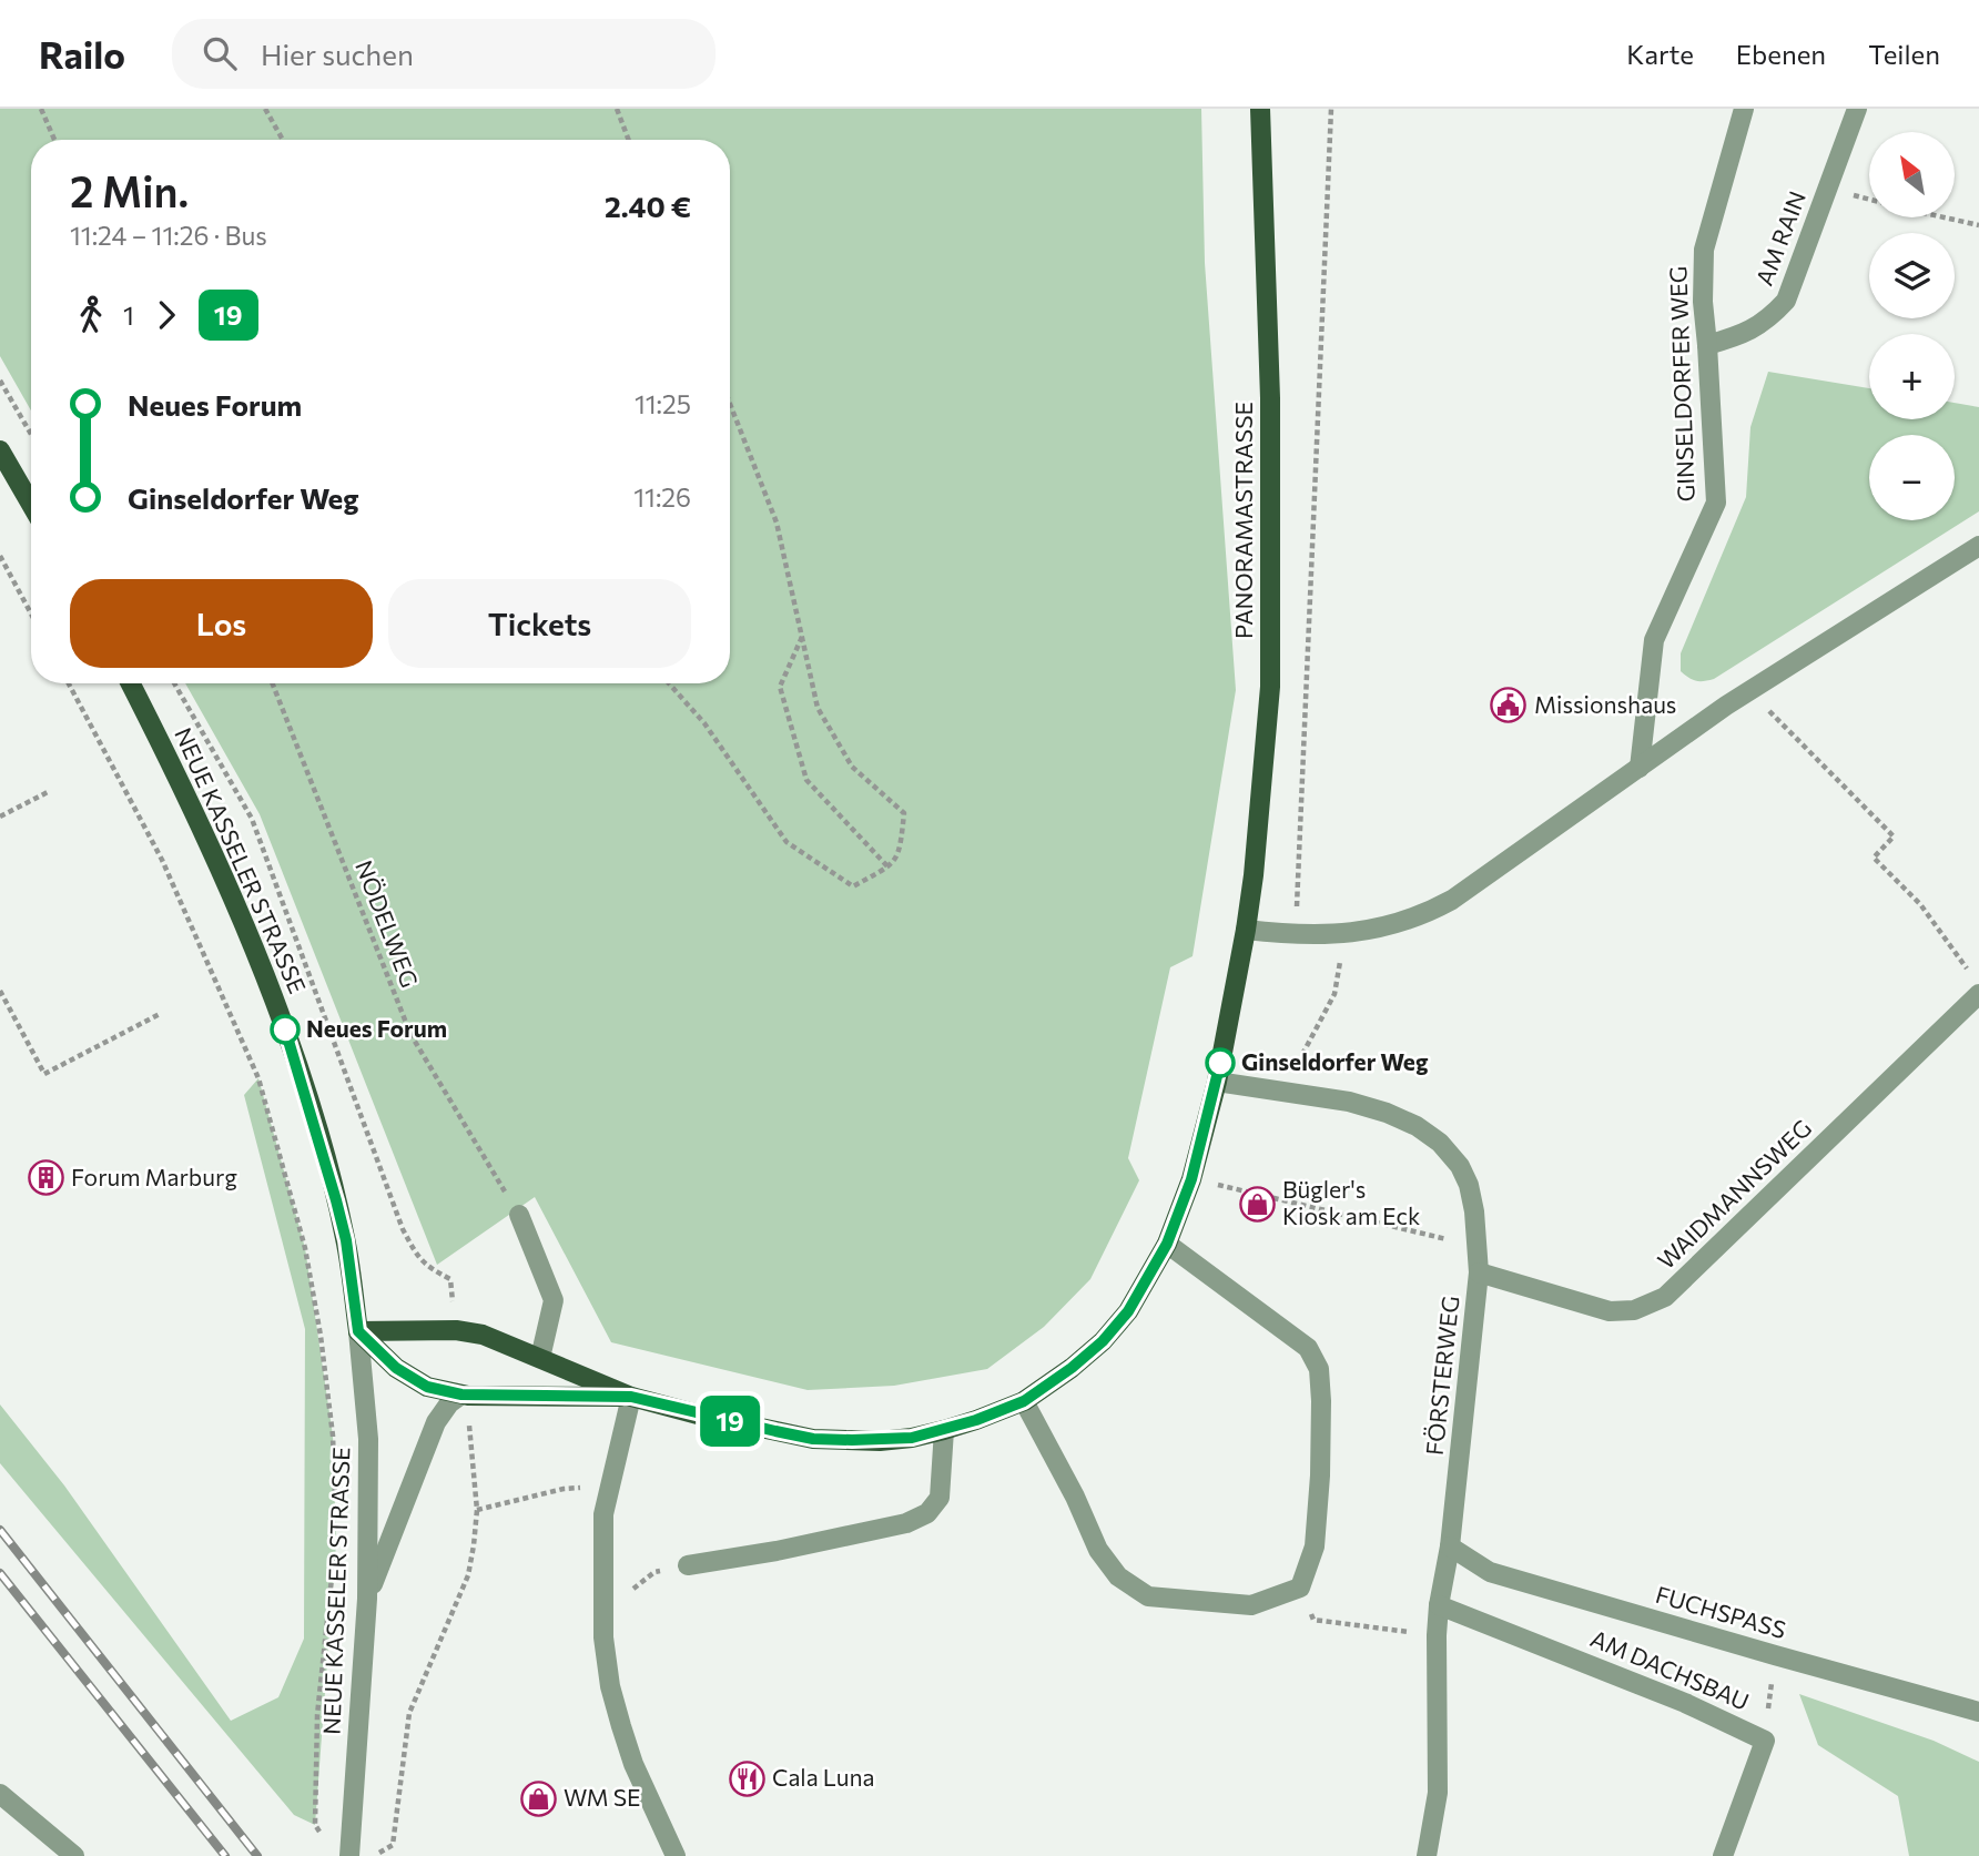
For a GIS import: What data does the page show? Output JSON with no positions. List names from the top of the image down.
{
  "streets": {
    "main road": ["PANORAMASTRASSE", "NEUE KASSELER STRASSE"],
    "street": [
      "AM RAIN",
      "GINSELDORFER WEG",
      "WAIDMANNSWEG",
      "FÖRSTERWEG",
      "FUCHSPASS",
      "AM DACHSBAU"
    ],
    "path": ["NÖDELWEG"]
  },
  "crossings": [
    ["AM RAIN", "GINSELDORFER WEG"],
    ["WAIDMANNSWEG", "FÖRSTERWEG"],
    ["FÖRSTERWEG", "FUCHSPASS"],
    ["FÖRSTERWEG", "AM DACHSBAU"]
  ],
  "places": {
    "public building": ["Missionshaus"],
    "other": ["Neues Forum", "Ginseldorfer Weg"],
    "building": ["Forum Marburg"],
    "shop": ["Bügler's Kiosk am Eck", "WM SE"],
    "restaurant": ["Cala Luna"]
  },
  "lines": ["bus line 19"],
  "north": "top left",
  "page": {
    "header": "Railo",
    "search": "Hier suchen",
    "nav": ["Karte", "Ebenen", "Teilen"],
    "on_map": "19",
    "map_buttons": ["+", "−"],
    "heading": ["2 Min.", "11:24 – 11:26 · Bus", "2.40 €"],
    "legs": ["1", "19"],
    "list": [
      {
        "name": "Neues Forum",
        "value": "11:25"
      },
      {
        "name": "Ginseldorfer Weg",
        "value": "11:26"
      }
    ],
    "buttons": ["Los", "Tickets"]
  }
}
